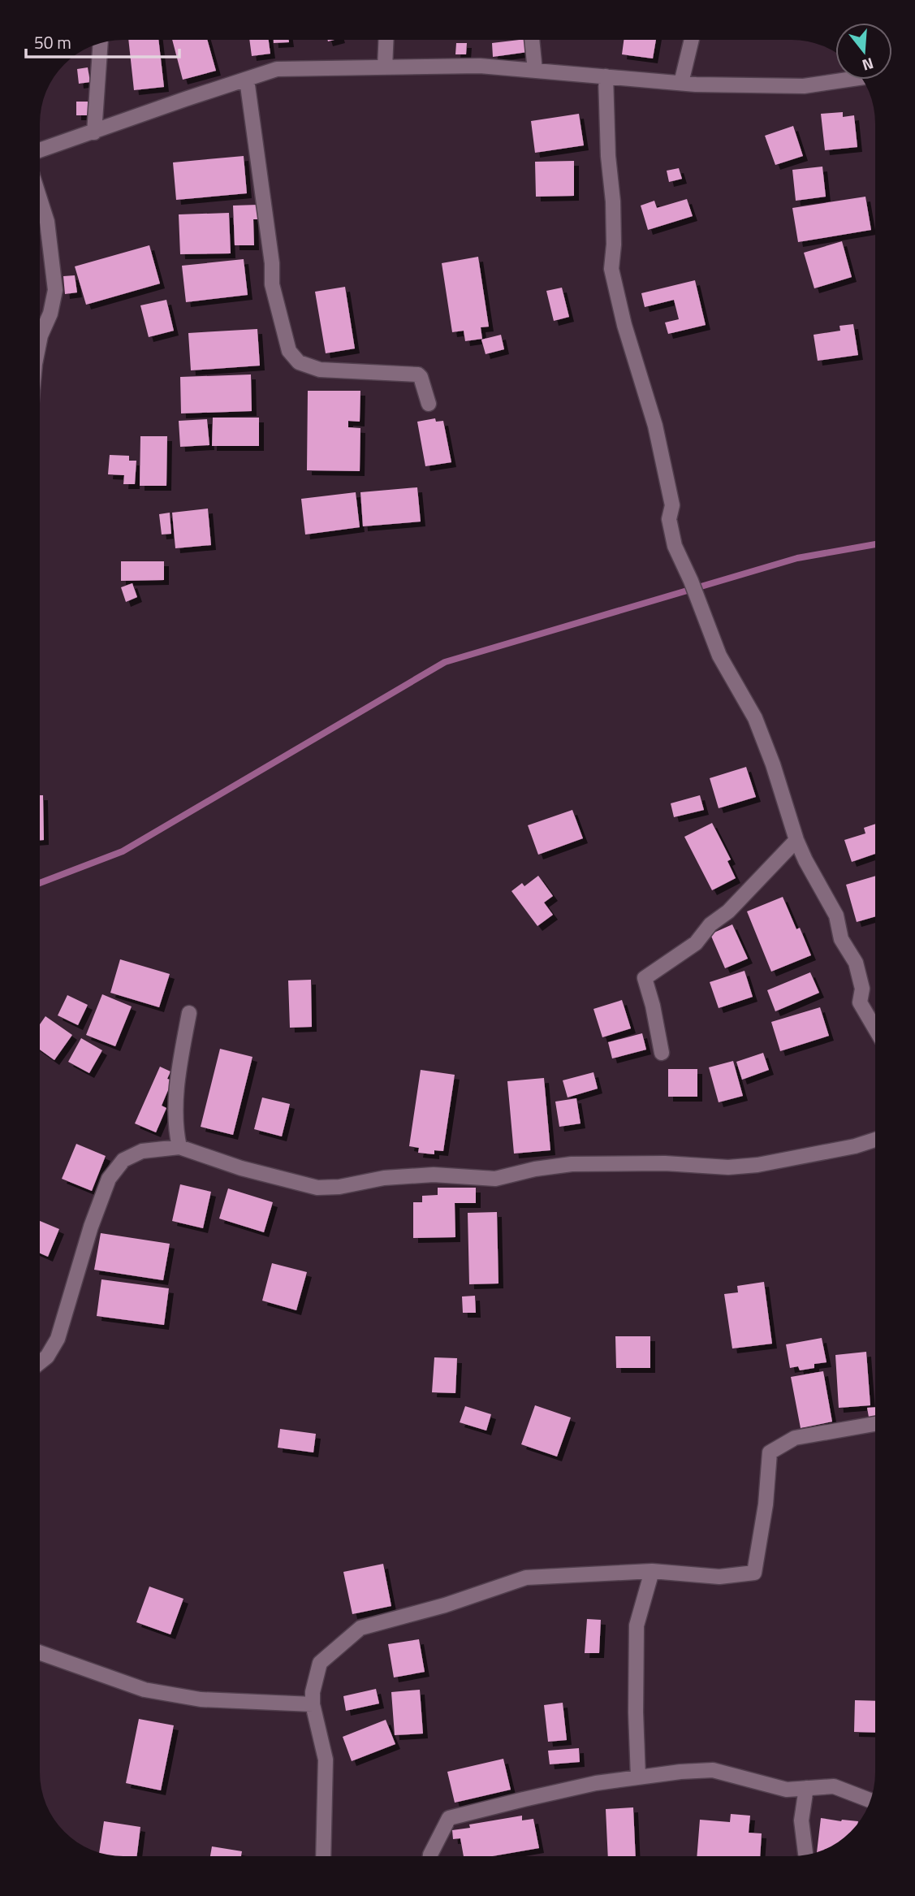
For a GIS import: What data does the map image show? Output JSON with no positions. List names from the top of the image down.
{
  "scale_bar": "50 m",
  "north": "bottom"
}
